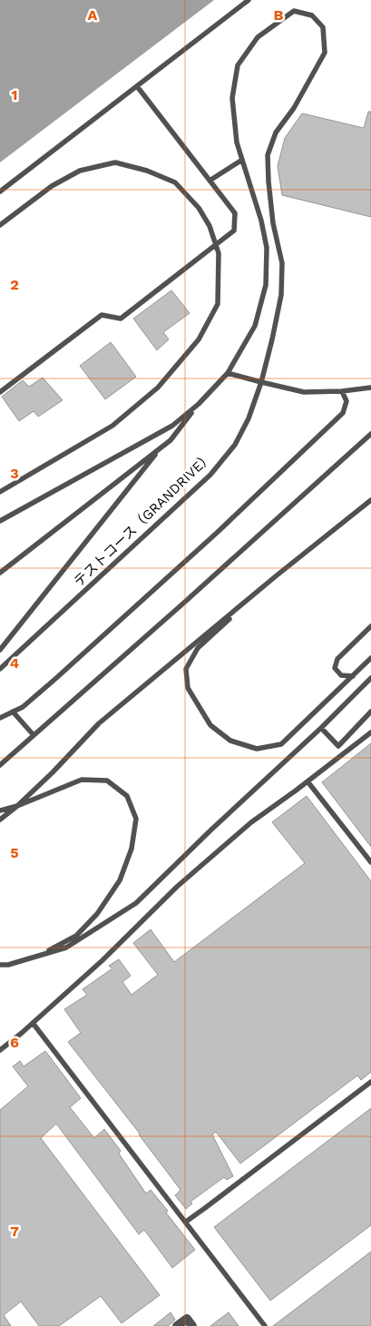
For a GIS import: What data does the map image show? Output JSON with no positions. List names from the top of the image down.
{
  "streets": {
    "lane": ["テストコース（GRANDRIVE）"]
  },
  "grid": {
    "columns": ["A", "B"],
    "rows": [
      "1",
      "2",
      "3",
      "4",
      "5",
      "6",
      "7"
    ]
  }
}
